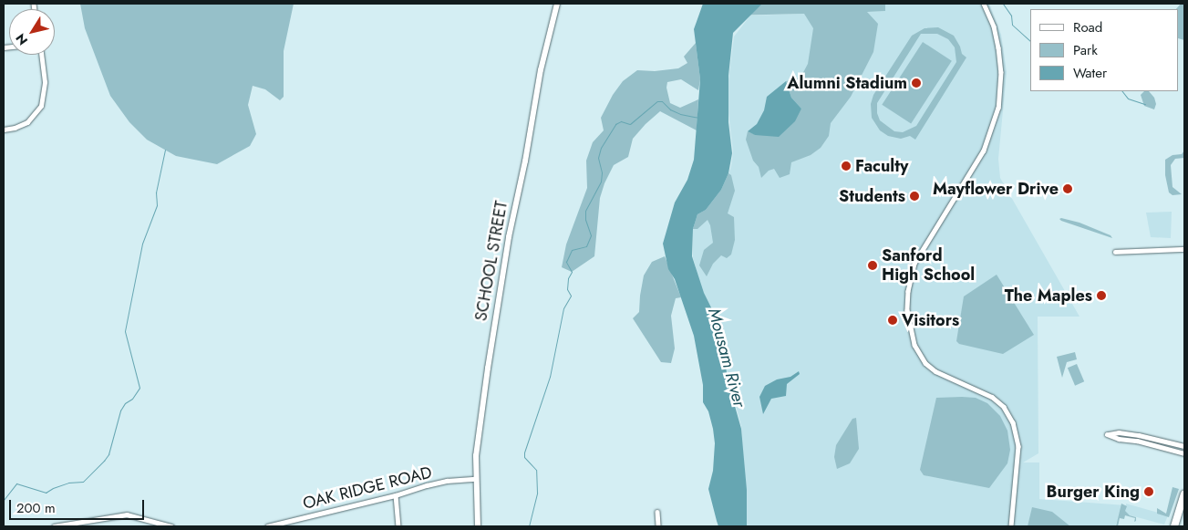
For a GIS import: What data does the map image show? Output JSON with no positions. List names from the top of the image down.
{
  "streets": {
    "street": ["SCHOOL STREET", "OAK RIDGE ROAD"]
  },
  "crossings": [
    ["SCHOOL STREET", "OAK RIDGE ROAD"]
  ],
  "water": ["Mousam River"],
  "places": [
    "Alumni Stadium",
    "Faculty",
    "Mayflower Drive",
    "Students",
    "Sanford High School",
    "The Maples",
    "Visitors",
    "Burger King"
  ],
  "legend": ["Road", "Park", "Water"],
  "scale_bar": "200 m",
  "north": "bottom left"
}
